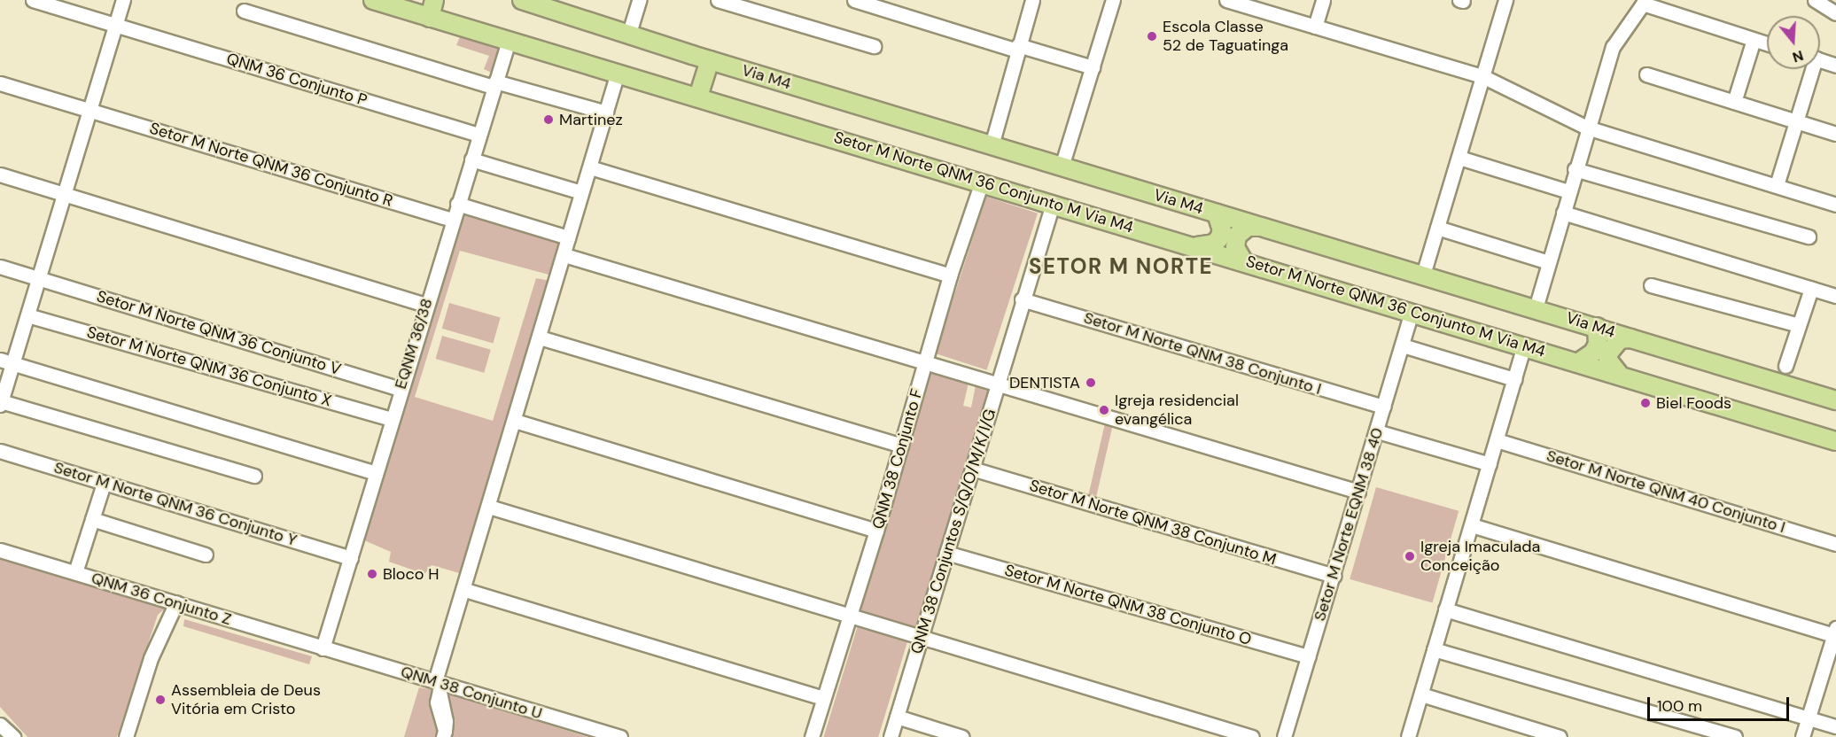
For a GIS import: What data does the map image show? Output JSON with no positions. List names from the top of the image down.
{
  "streets": {
    "main road": ["Via M4", "Setor M Norte QNM 36 Conjunto M Via M4"],
    "street": [
      "QNM 36 Conjunto P",
      "Setor M Norte QNM 36 Conjunto R",
      "Setor M Norte QNM 36 Conjunto V",
      "EQNM 36/38",
      "Setor M Norte QNM 38 Conjunto I",
      "Setor M Norte QNM 36 Conjunto X",
      "QNM 38 Conjunto F",
      "Setor M Norte QNM 40 Conjunto I",
      "Setor M Norte QNM 36 Conjunto Y",
      "Setor M Norte QNM 38 Conjunto M",
      "Setor M Norte EQNM 38 40",
      "QNM 38 Conjuntos S/Q/O/M/K/I/G",
      "QNM 36 Conjunto Z",
      "Setor M Norte QNM 38 Conjunto O",
      "QNM 38 Conjunto U"
    ]
  },
  "crossings": [
    ["QNM 36 Conjunto P", "EQNM 36/38"],
    ["Setor M Norte QNM 36 Conjunto R", "EQNM 36/38"],
    ["Setor M Norte QNM 36 Conjunto M Via M4", "EQNM 36/38"],
    ["Setor M Norte QNM 36 Conjunto M Via M4", "QNM 38 Conjunto F"],
    ["Setor M Norte QNM 36 Conjunto M Via M4", "Setor M Norte EQNM 38 40"],
    ["Setor M Norte QNM 36 Conjunto M Via M4", "QNM 38 Conjuntos S/Q/O/M/K/I/G"],
    ["Setor M Norte QNM 36 Conjunto V", "EQNM 36/38"],
    ["EQNM 36/38", "Setor M Norte QNM 36 Conjunto X"],
    ["EQNM 36/38", "Setor M Norte QNM 36 Conjunto Y"],
    ["EQNM 36/38", "QNM 36 Conjunto Z"],
    ["EQNM 36/38", "QNM 38 Conjunto U"],
    ["Setor M Norte QNM 38 Conjunto I", "Setor M Norte EQNM 38 40"],
    ["Setor M Norte QNM 38 Conjunto I", "QNM 38 Conjuntos S/Q/O/M/K/I/G"],
    ["Setor M Norte QNM 38 Conjunto M", "Setor M Norte EQNM 38 40"],
    ["Setor M Norte QNM 38 Conjunto M", "QNM 38 Conjuntos S/Q/O/M/K/I/G"],
    ["Setor M Norte EQNM 38 40", "Setor M Norte QNM 38 Conjunto O"],
    ["QNM 38 Conjuntos S/Q/O/M/K/I/G", "Setor M Norte QNM 38 Conjunto O"],
    ["QNM 36 Conjunto Z", "QNM 38 Conjunto U"]
  ],
  "districts": ["SETOR M NORTE"],
  "places": [
    "Escola Classe 52 de Taguatinga",
    "Martinez",
    "DENTISTA",
    "Biel Foods",
    "Igreja residencial evangélica",
    "Igreja Imaculada Conceição",
    "Bloco H",
    "Assembleia de Deus Vitória em Cristo"
  ],
  "scale_bar": "100 m",
  "north": "bottom"
}
